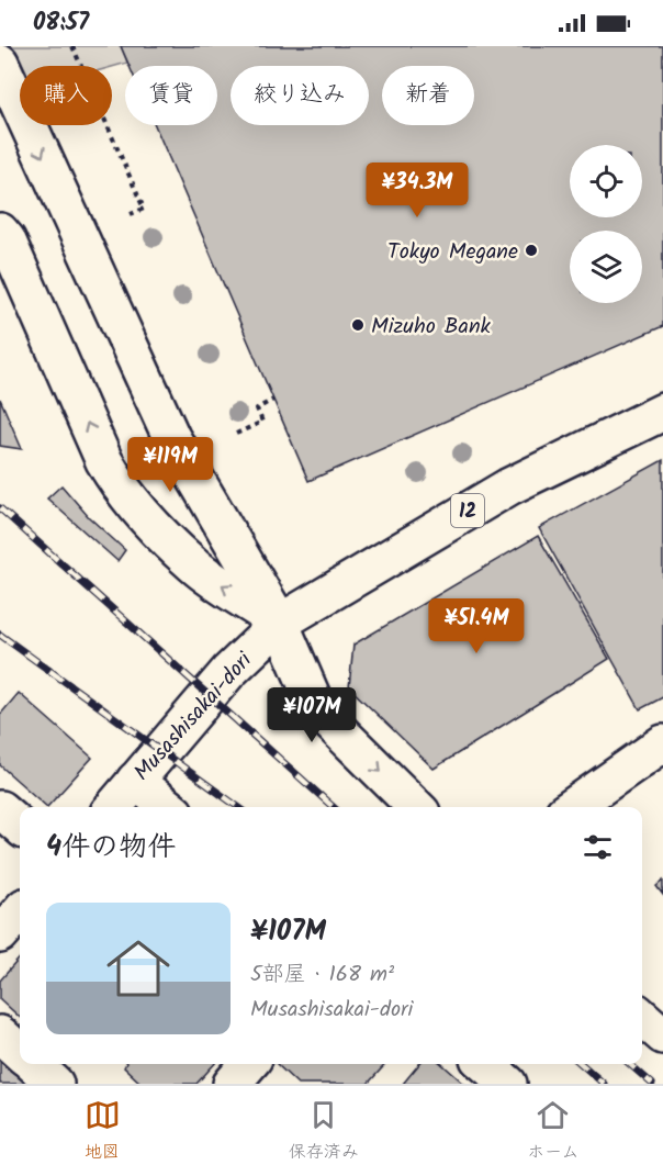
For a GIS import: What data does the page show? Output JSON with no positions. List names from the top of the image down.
{
  "streets": {
    "street": ["12", "Musashisakai-dori"]
  },
  "crossings": [
    ["12", "Musashisakai-dori"]
  ],
  "places": ["Tokyo Megane", "Mizuho Bank"],
  "page": {
    "status": "08:57",
    "chip": [
      "購入",
      "賃貸",
      "絞り込み",
      "新着"
    ],
    "price": [
      "¥34.3M",
      "¥119M",
      "¥51.4M",
      "¥107M"
    ],
    "heading": "4件の物件",
    "list": [
      {
        "name": "¥107M",
        "note": "5部屋 · 168 m² · Musashisakai-dori"
      }
    ],
    "tabs": ["地図", "保存済み", "ホーム"]
  }
}
